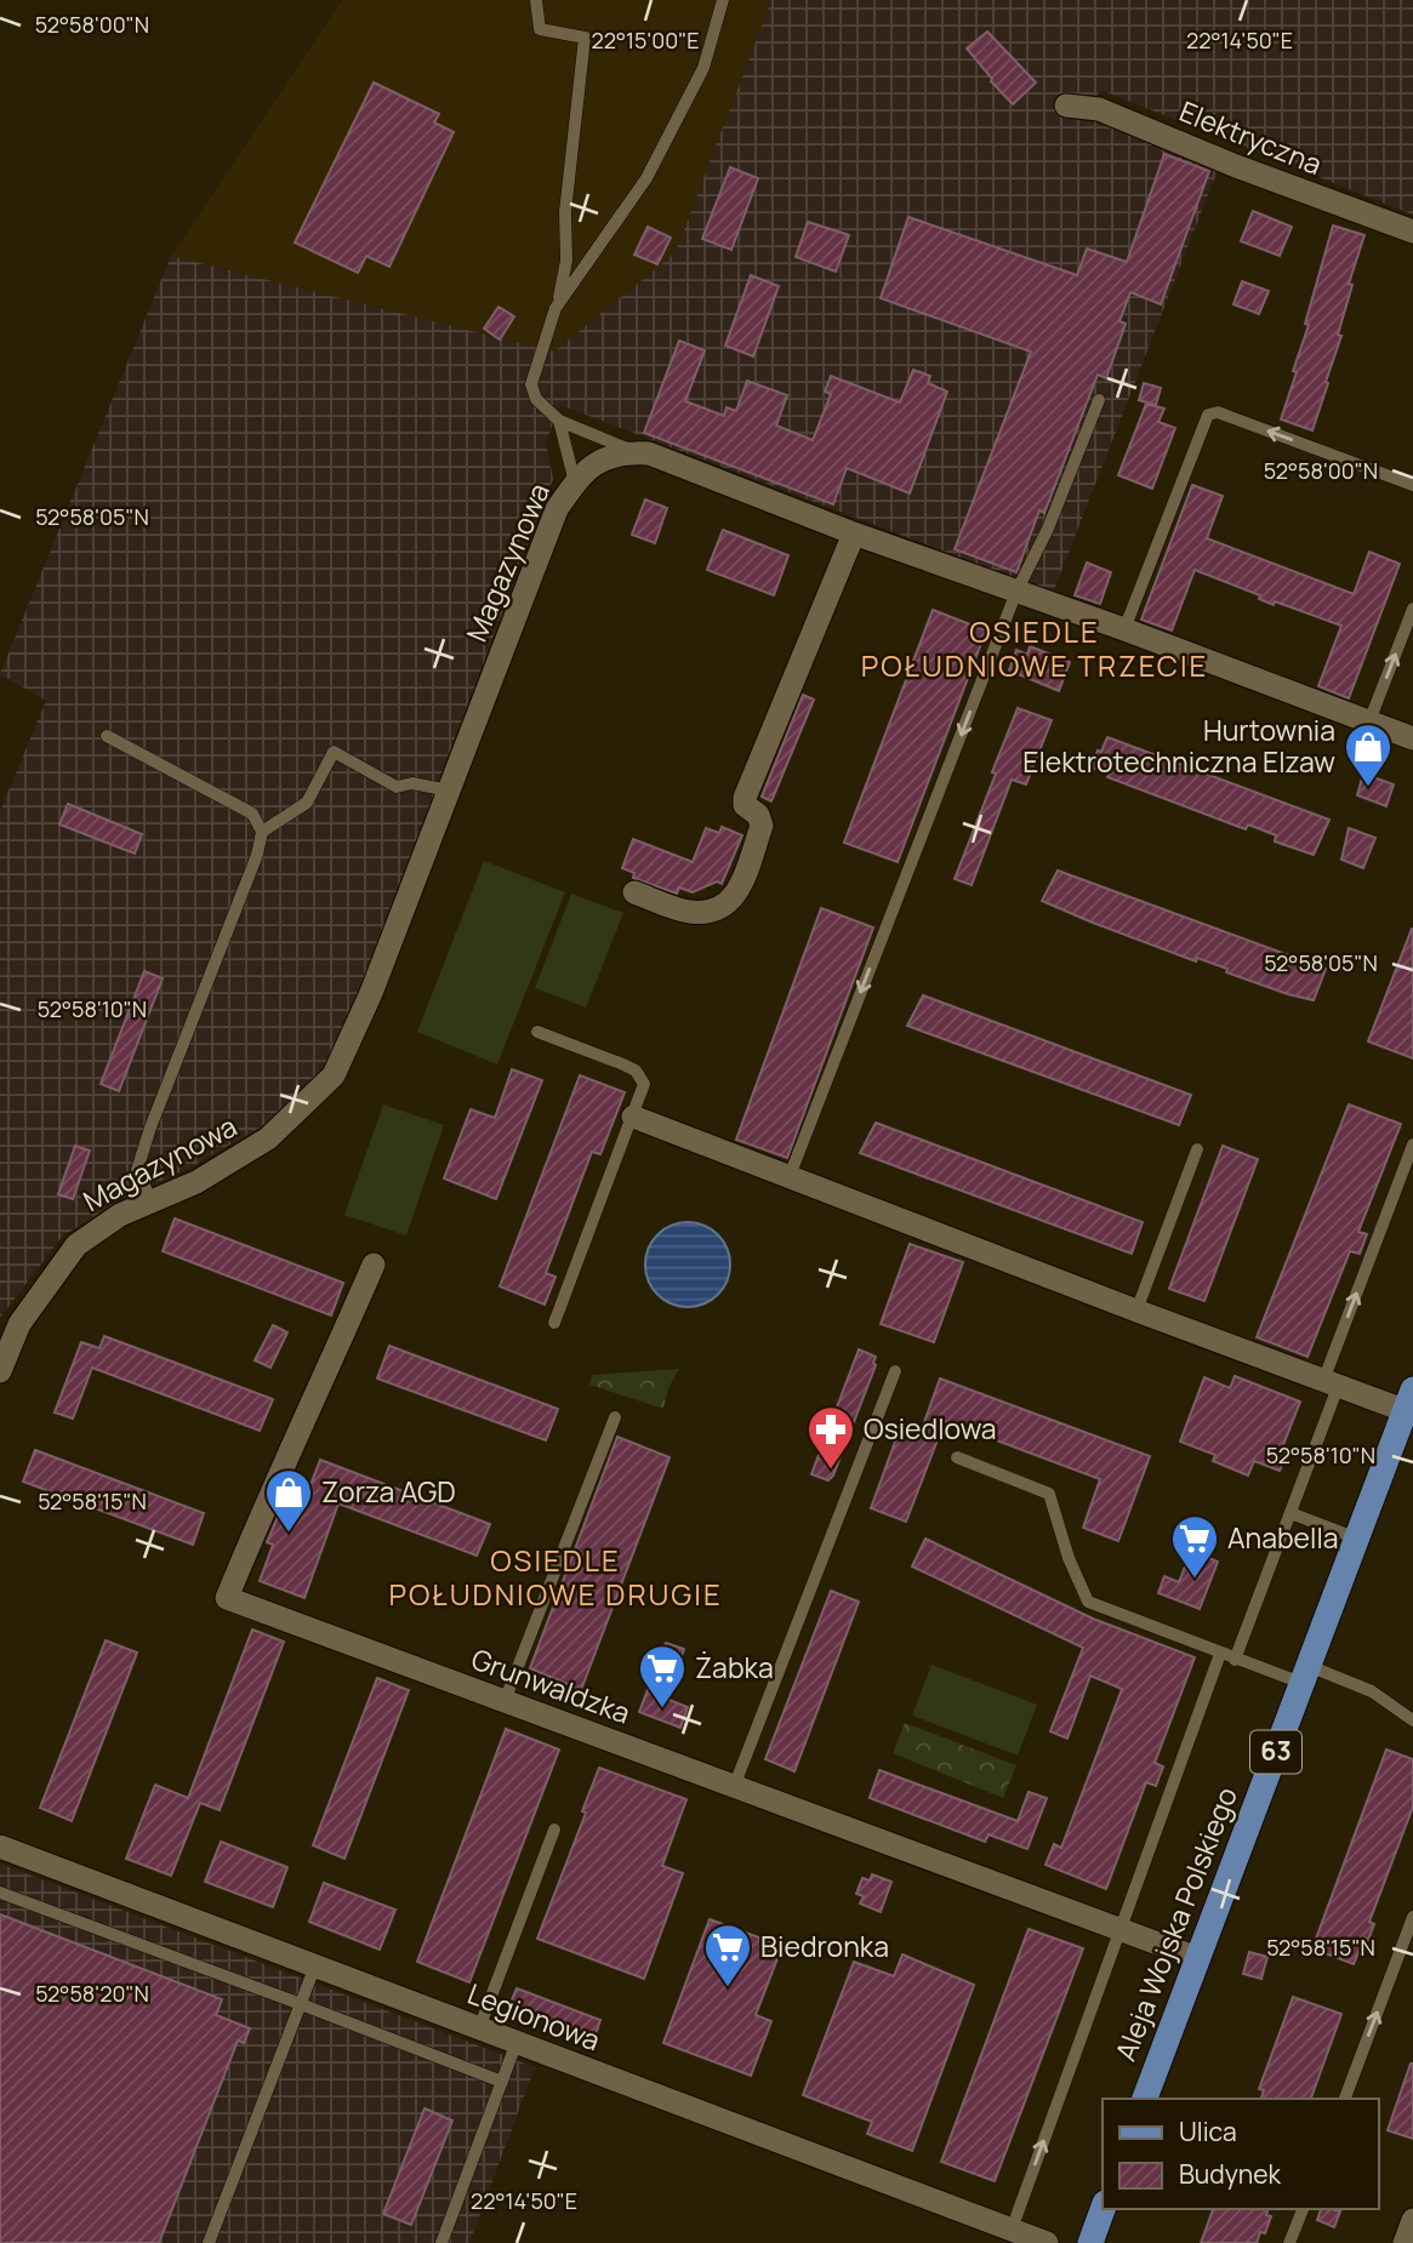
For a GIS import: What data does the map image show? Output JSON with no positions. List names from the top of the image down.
{
  "streets": {
    "main road": ["63", "Aleja Wojska Polskiego"],
    "street": [
      "Elektryczna",
      "Magazynowa",
      "Grunwaldzka",
      "Legionowa"
    ]
  },
  "crossings": [
    ["Grunwaldzka", "Aleja Wojska Polskiego"]
  ],
  "districts": ["OSIEDLE POŁUDNIOWE TRZECIE", "OSIEDLE POŁUDNIOWE DRUGIE"],
  "places": {
    "shop": ["Hurtownia Elektrotechniczna Elzaw", "Zorza AGD"],
    "pharmacy": ["Osiedlowa"],
    "supermarket": ["Anabella", "Żabka", "Biedronka"]
  },
  "legend": ["Ulica", "Budynek"],
  "coordinates": [
    "52°58'00\"N",
    "22°15'00\"E",
    "22°14'50\"E",
    "52°58'05\"N",
    "52°58'10\"N",
    "52°58'15\"N",
    "52°58'20\"N"
  ]
}
